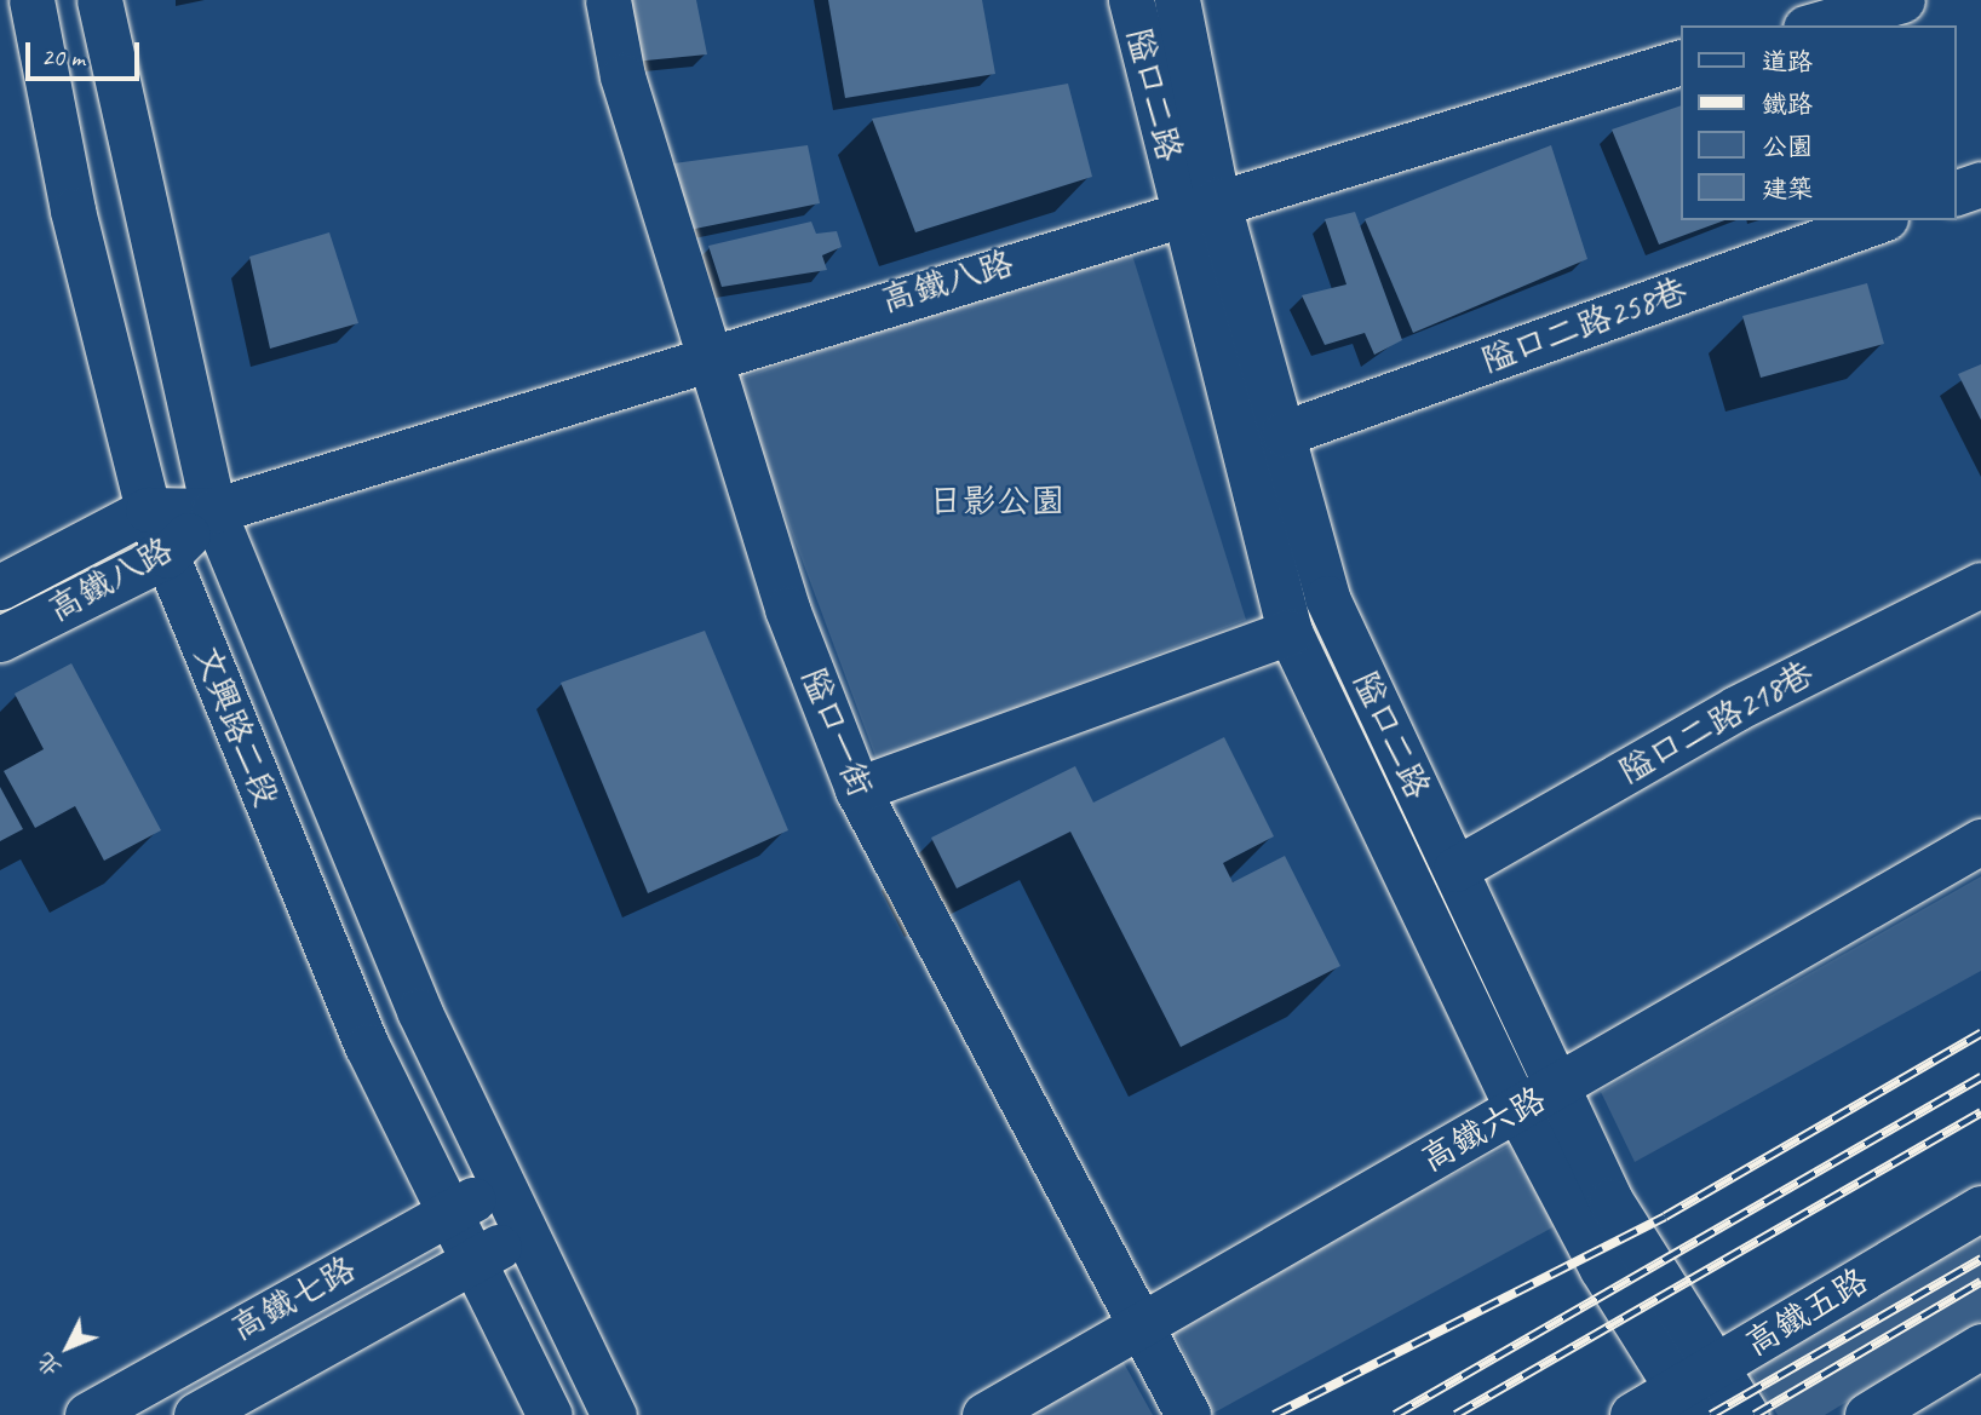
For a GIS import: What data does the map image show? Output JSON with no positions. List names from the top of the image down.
{
  "streets": {
    "street": [
      "隘口二路",
      "高鐵八路",
      "隘口二路258巷",
      "隘口二路218巷",
      "文興路二段",
      "隘口一街",
      "高鐵六路",
      "高鐵七路",
      "高鐵五路"
    ]
  },
  "crossings": [
    ["隘口二路", "高鐵八路"],
    ["隘口二路", "隘口二路258巷"],
    ["隘口二路", "隘口二路218巷"],
    ["隘口二路", "高鐵六路"],
    ["隘口二路", "高鐵五路"],
    ["高鐵八路", "文興路二段"],
    ["高鐵八路", "隘口一街"],
    ["文興路二段", "高鐵七路"],
    ["隘口一街", "高鐵六路"]
  ],
  "parks": ["日影公園"],
  "legend": [
    "道路",
    "鐵路",
    "公園",
    "建築"
  ],
  "scale_bar": "20 m",
  "north": "bottom left"
}
